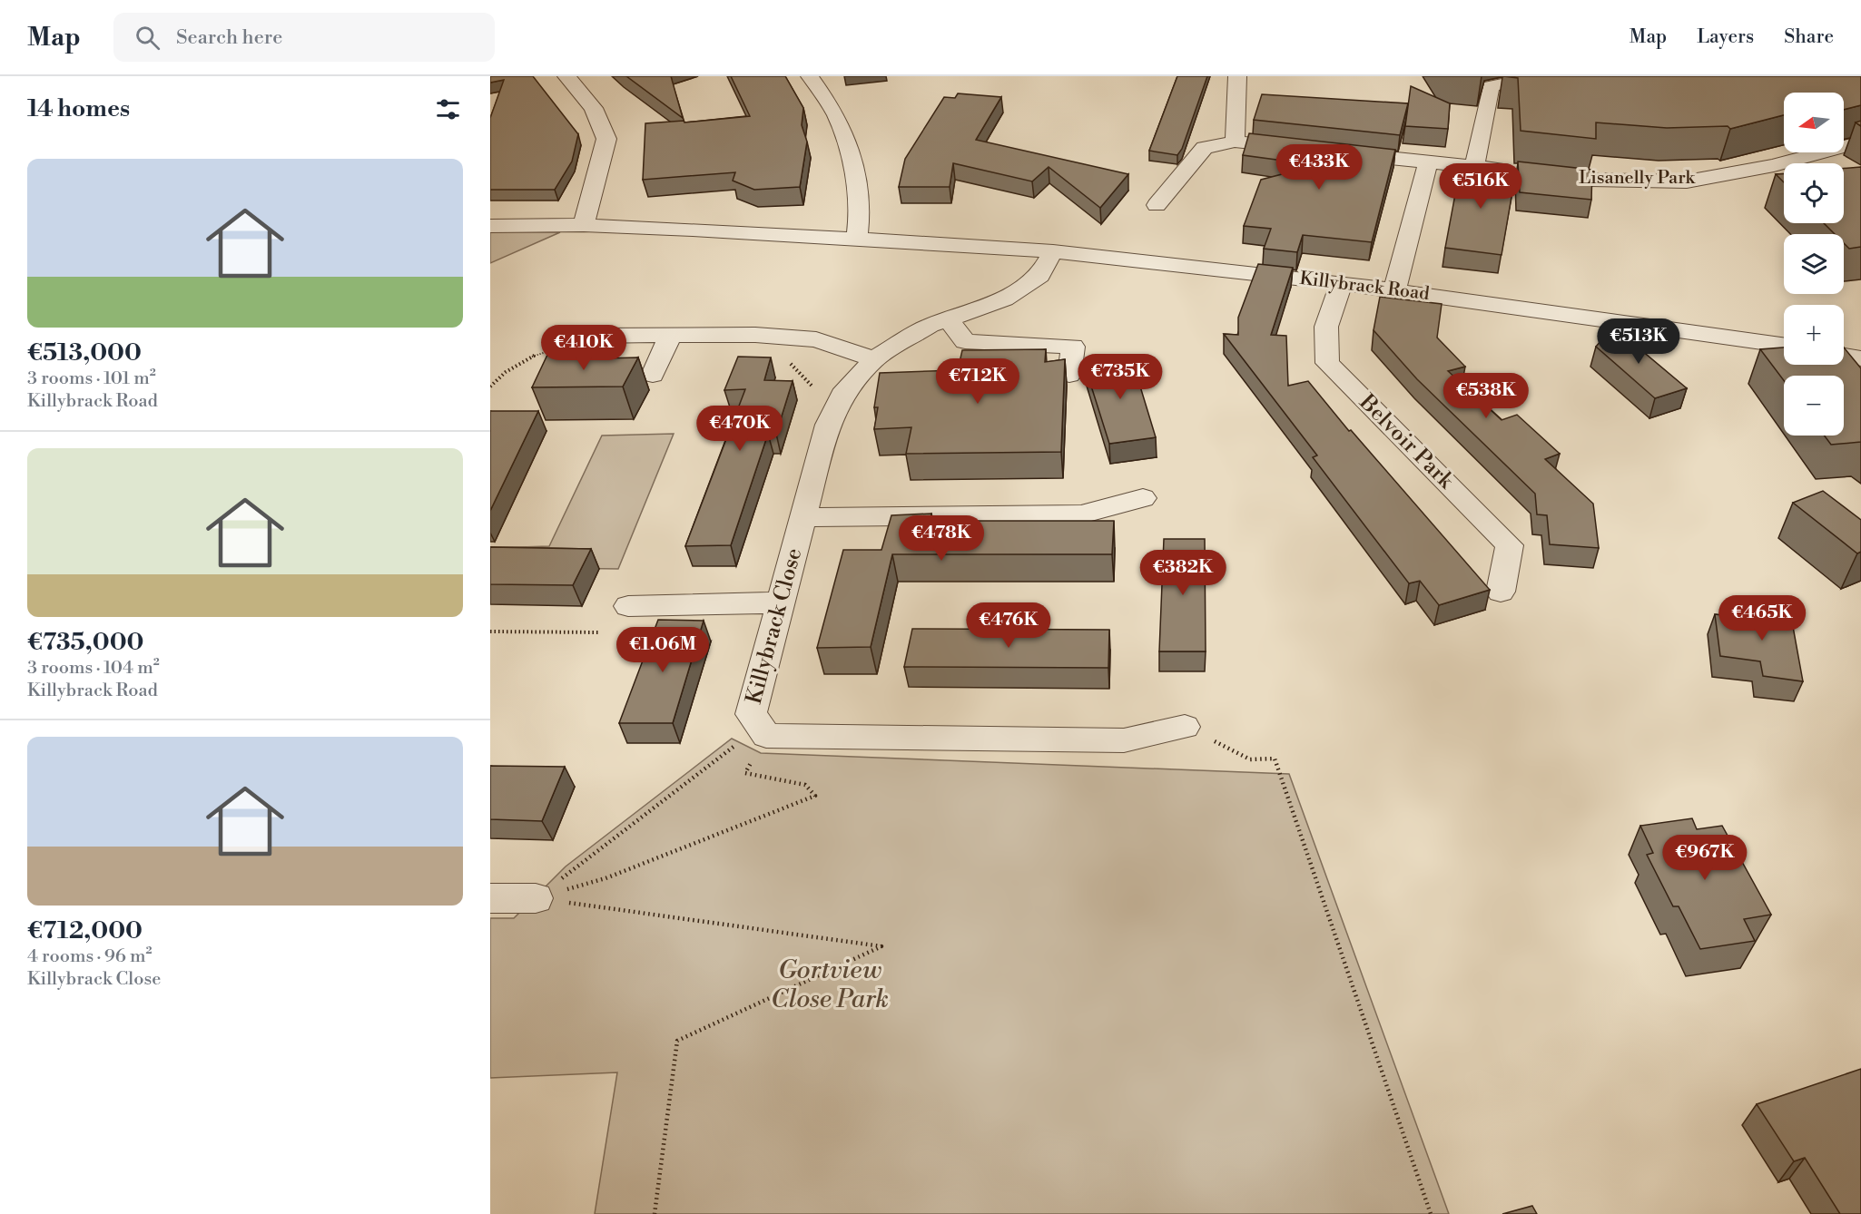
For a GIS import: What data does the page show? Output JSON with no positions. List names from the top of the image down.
{
  "streets": {
    "street": [
      "Lisanelly Park",
      "Killybrack Road",
      "Belvoir Park",
      "Killybrack Close"
    ]
  },
  "crossings": [
    ["Killybrack Road", "Belvoir Park"],
    ["Killybrack Road", "Killybrack Close"]
  ],
  "parks": ["Gortview Close Park"],
  "north": "left",
  "page": {
    "header": "Map",
    "search": "Search here",
    "nav": ["Map", "Layers", "Share"],
    "heading": "14 homes",
    "map_buttons": ["+", "−"],
    "list": [
      {
        "name": "€513,000",
        "note": "3 rooms · 101 m² · Killybrack Road"
      },
      {
        "name": "€735,000",
        "note": "3 rooms · 104 m² · Killybrack Road"
      },
      {
        "name": "€712,000",
        "note": "4 rooms · 96 m² · Killybrack Close"
      }
    ],
    "price": [
      "€433K",
      "€516K",
      "€513K",
      "€410K",
      "€735K",
      "€712K",
      "€538K",
      "€470K",
      "€478K",
      "€382K",
      "€465K",
      "€476K",
      "€1.06M",
      "€967K"
    ]
  }
}
